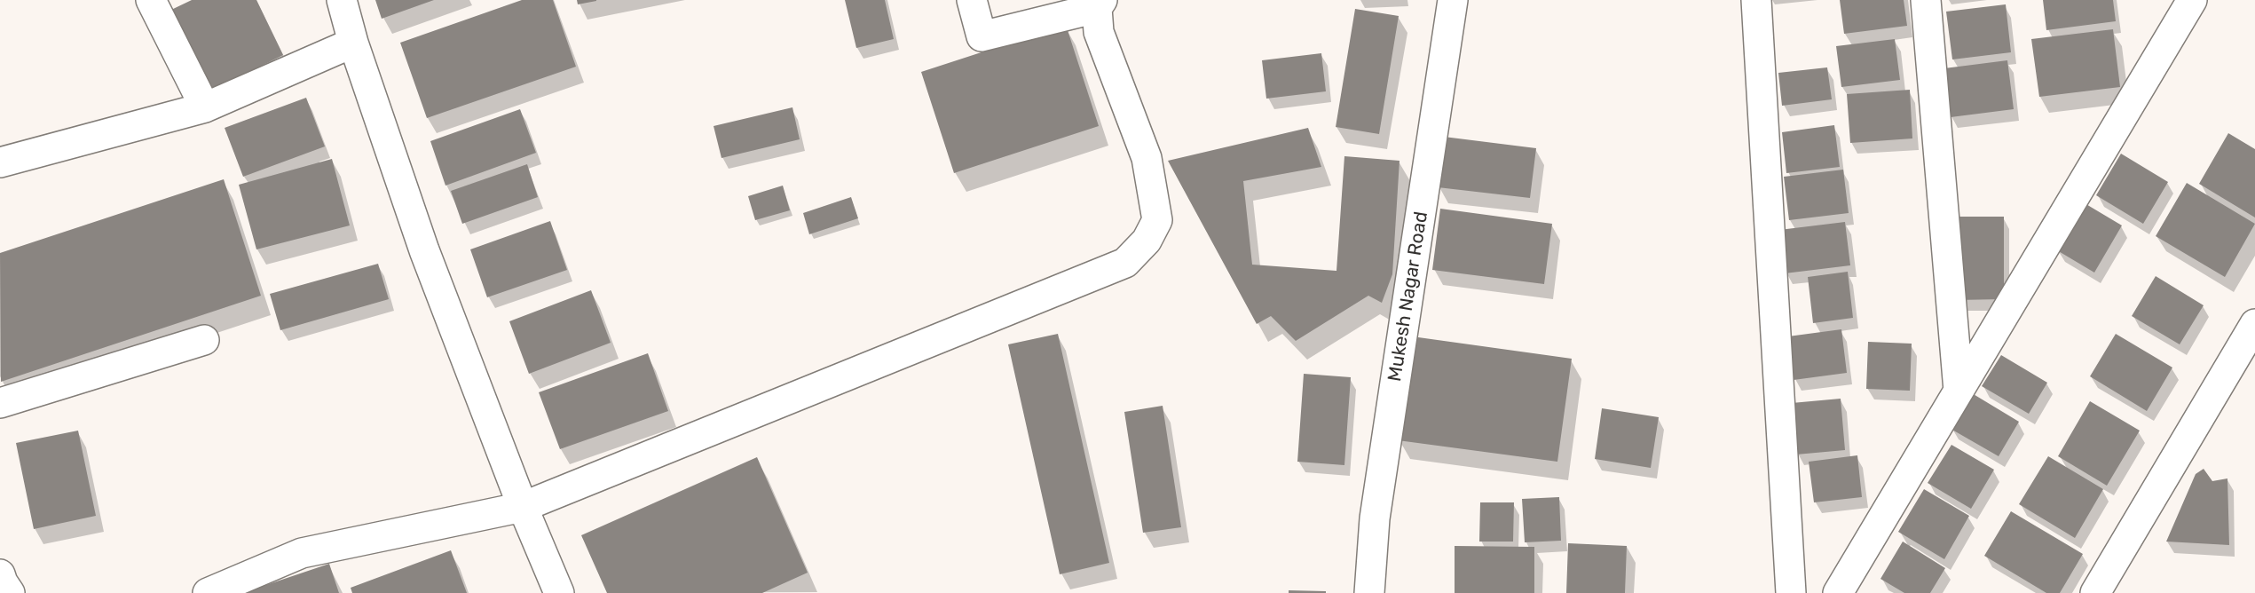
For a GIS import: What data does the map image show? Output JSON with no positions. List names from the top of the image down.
{
  "streets": {
    "street": ["Mukesh Nagar Road"]
  }
}
